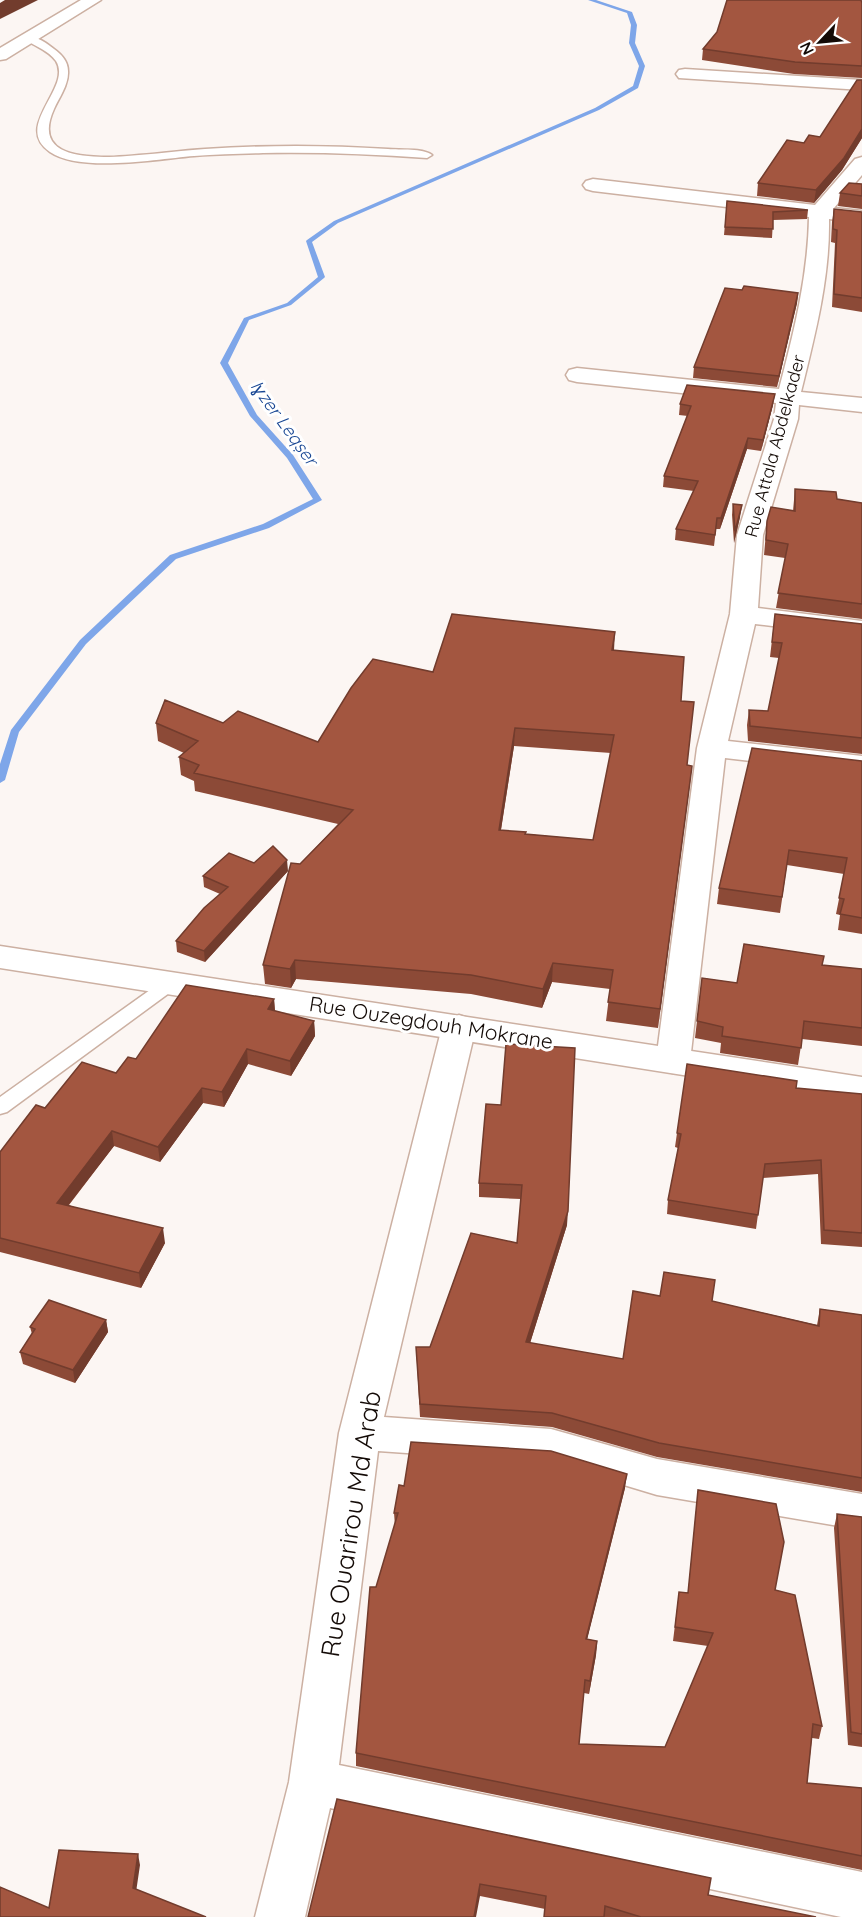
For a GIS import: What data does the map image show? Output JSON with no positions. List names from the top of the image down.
{
  "streets": {
    "street": ["Rue Attala Abdelkader", "Rue Ouzegdouh Mokrane", "Rue Ouarirou Md Arab"]
  },
  "crossings": [
    ["Rue Attala Abdelkader", "Rue Ouzegdouh Mokrane"],
    ["Rue Ouzegdouh Mokrane", "Rue Ouarirou Md Arab"]
  ],
  "water": ["Iɣzer Leqṣer"],
  "north": "bottom left"
}
